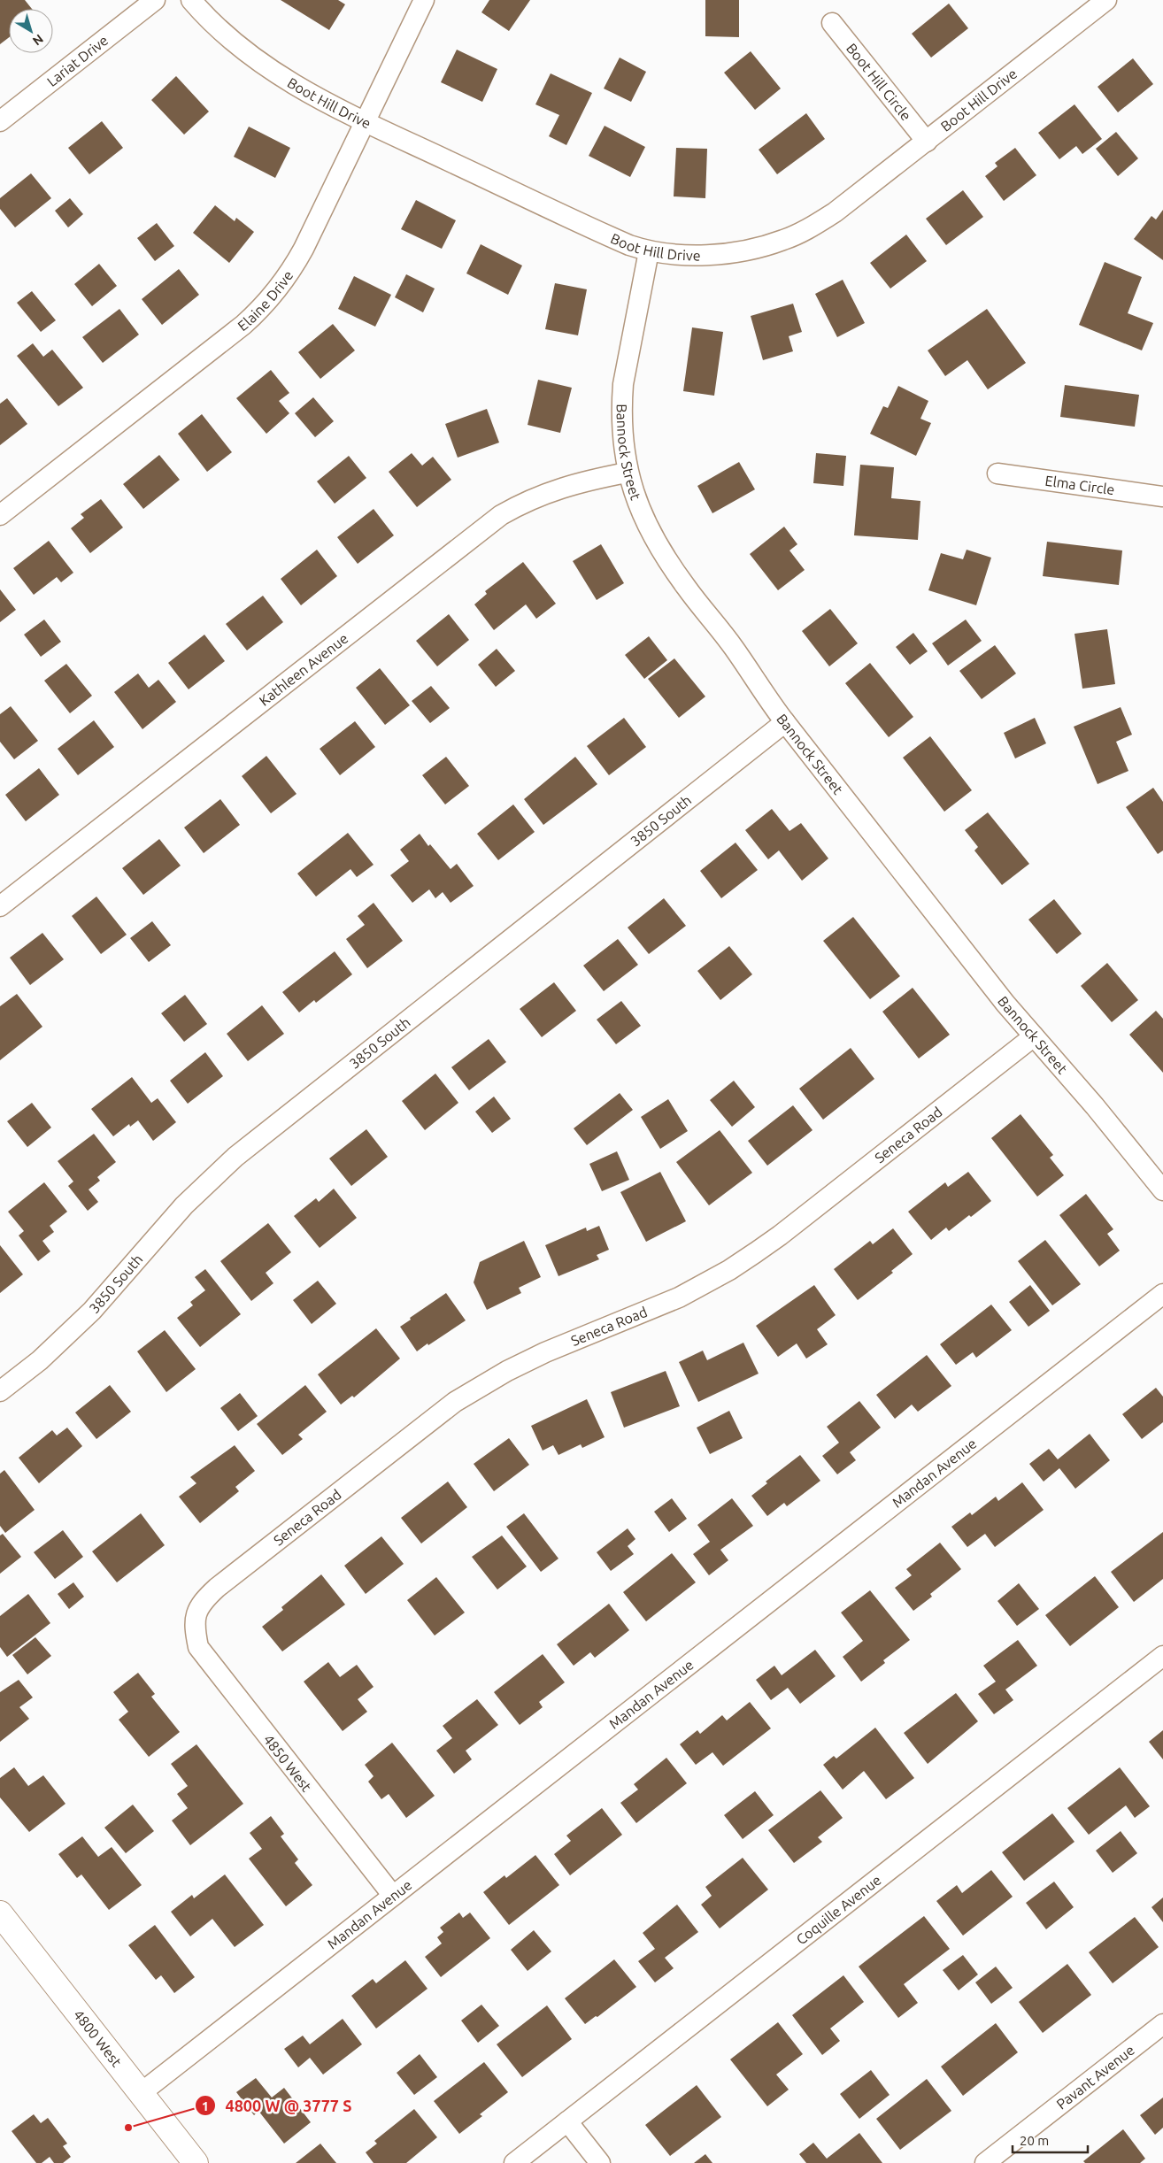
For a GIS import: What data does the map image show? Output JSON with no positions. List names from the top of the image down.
{
  "streets": {
    "main road": ["4800 West"],
    "street": [
      "Lariat Drive",
      "Boot Hill Circle",
      "Boot Hill Drive",
      "Elaine Drive",
      "Bannock Street",
      "Elma Circle",
      "Kathleen Avenue",
      "3850 South",
      "Seneca Road",
      "Mandan Avenue",
      "4850 West",
      "Coquille Avenue",
      "Pavant Avenue"
    ]
  },
  "crossings": [
    ["Boot Hill Circle", "Boot Hill Drive"],
    ["Boot Hill Drive", "Elaine Drive"],
    ["Boot Hill Drive", "Bannock Street"],
    ["Bannock Street", "Kathleen Avenue"],
    ["Bannock Street", "3850 South"],
    ["Bannock Street", "Seneca Road"],
    ["Seneca Road", "4850 West"],
    ["Mandan Avenue", "4850 West"],
    ["Mandan Avenue", "4800 West"]
  ],
  "places": ["4800 W @ 3777 S"],
  "scale_bar": "20 m",
  "north": "bottom right"
}
